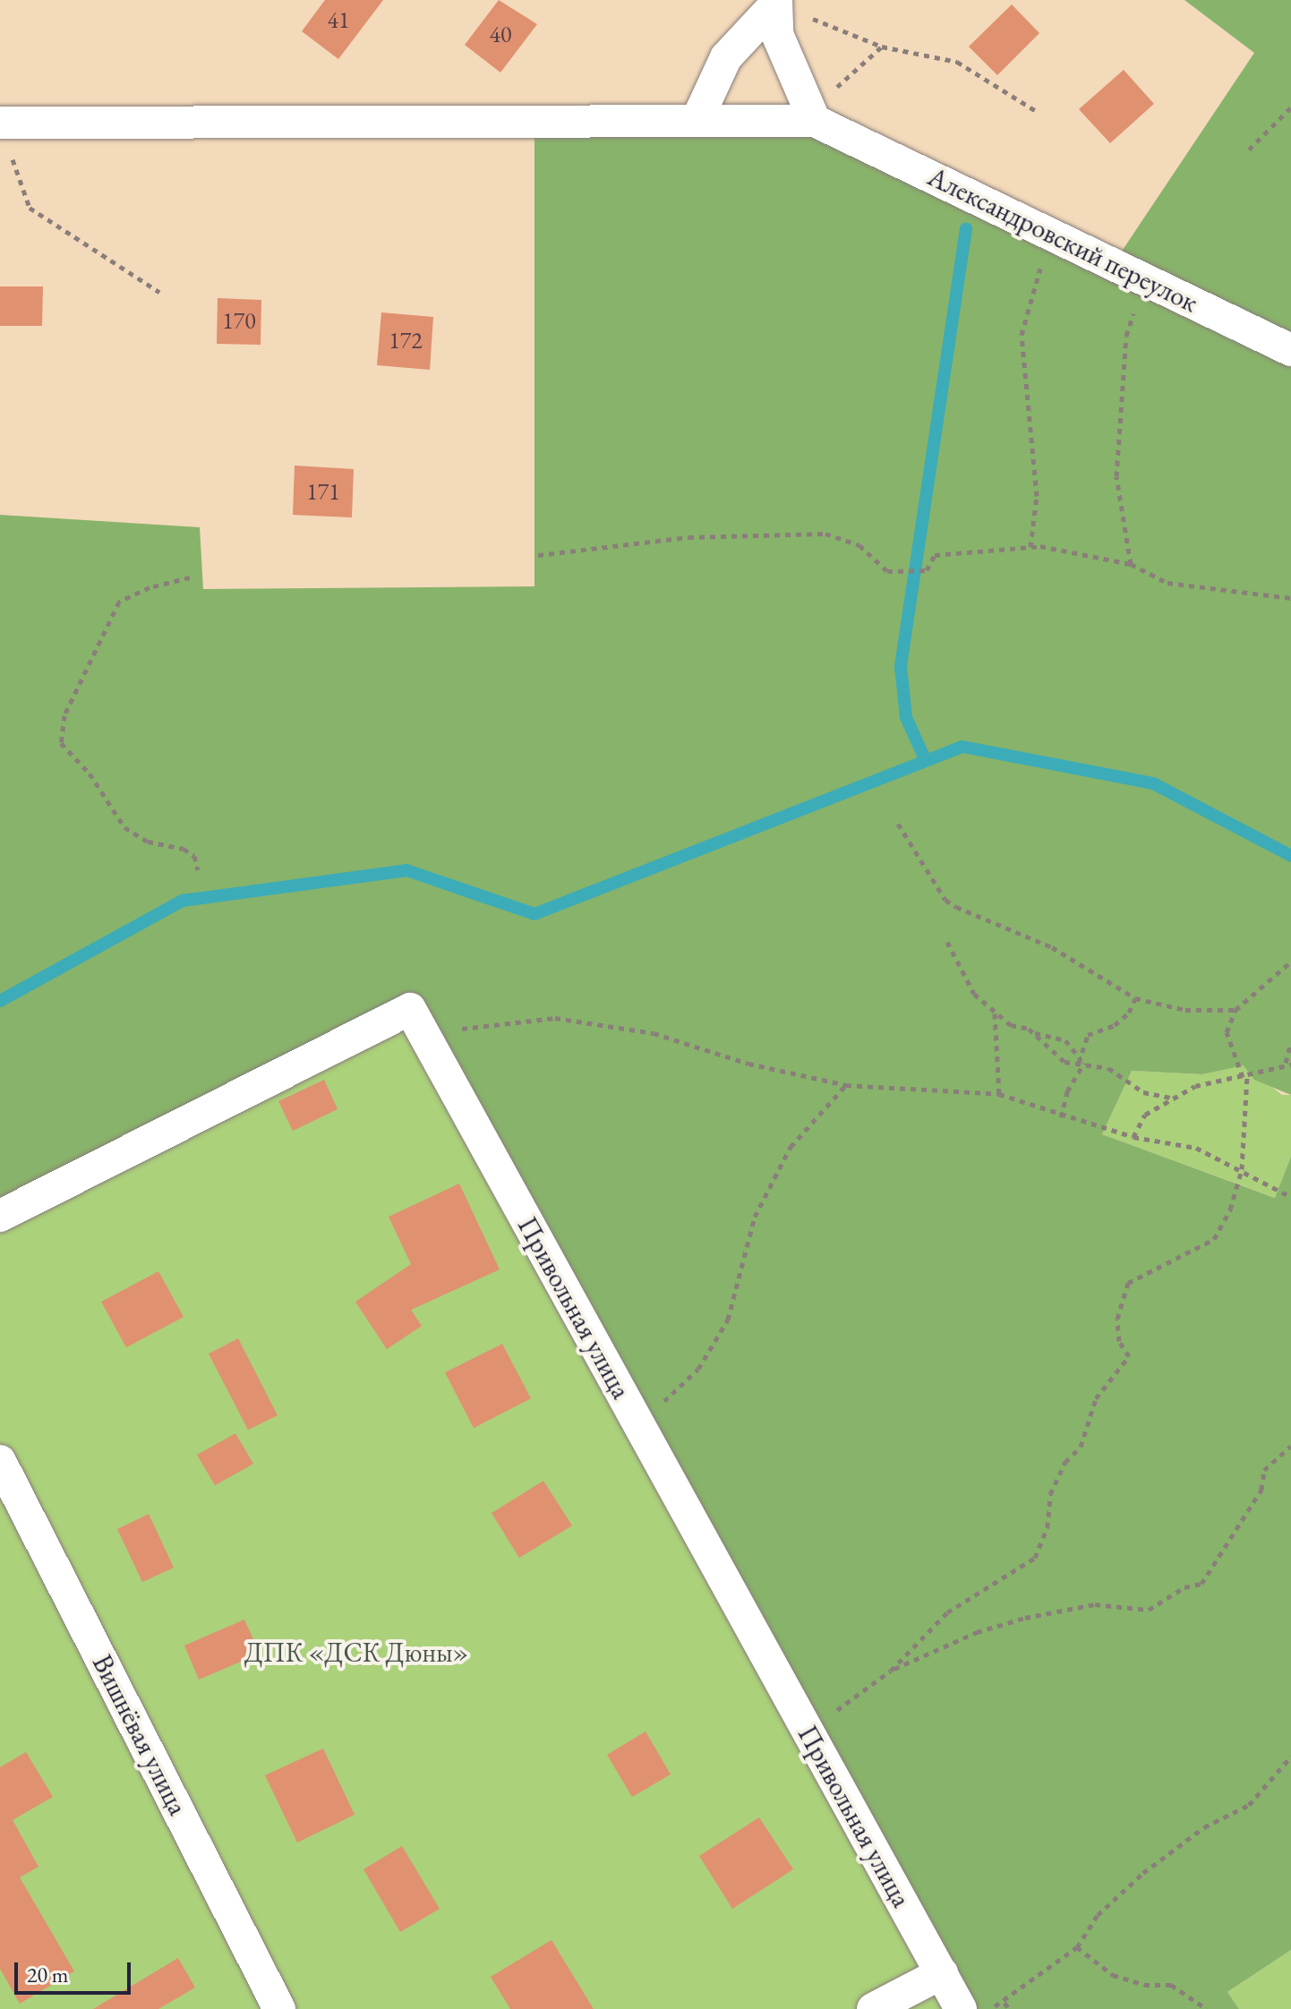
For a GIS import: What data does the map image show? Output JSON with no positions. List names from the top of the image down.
{
  "streets": {
    "street": ["Александровский переулок", "Привольная улица", "Вишнёвая улица"]
  },
  "parks": ["ДПК «ДСК Дюны»"],
  "house_numbers": [
    "41",
    "40",
    "170",
    "172",
    "171"
  ],
  "scale_bar": "20 m"
}
